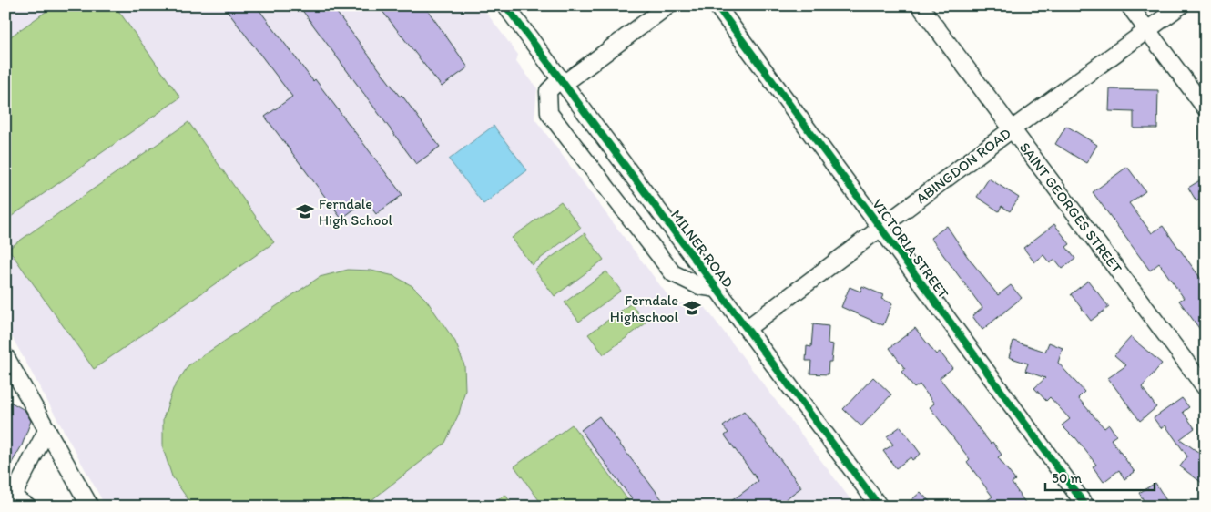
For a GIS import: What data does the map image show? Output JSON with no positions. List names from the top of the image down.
{
  "streets": {
    "street": [
      "ABINGDON ROAD",
      "SAINT GEORGES STREET",
      "MILNER ROAD",
      "VICTORIA STREET"
    ]
  },
  "crossings": [
    ["ABINGDON ROAD", "SAINT GEORGES STREET"],
    ["ABINGDON ROAD", "MILNER ROAD"],
    ["ABINGDON ROAD", "VICTORIA STREET"]
  ],
  "places": {
    "school or university": ["Ferndale High School", "Ferndale Highschool"]
  },
  "scale_bar": "50 m"
}
